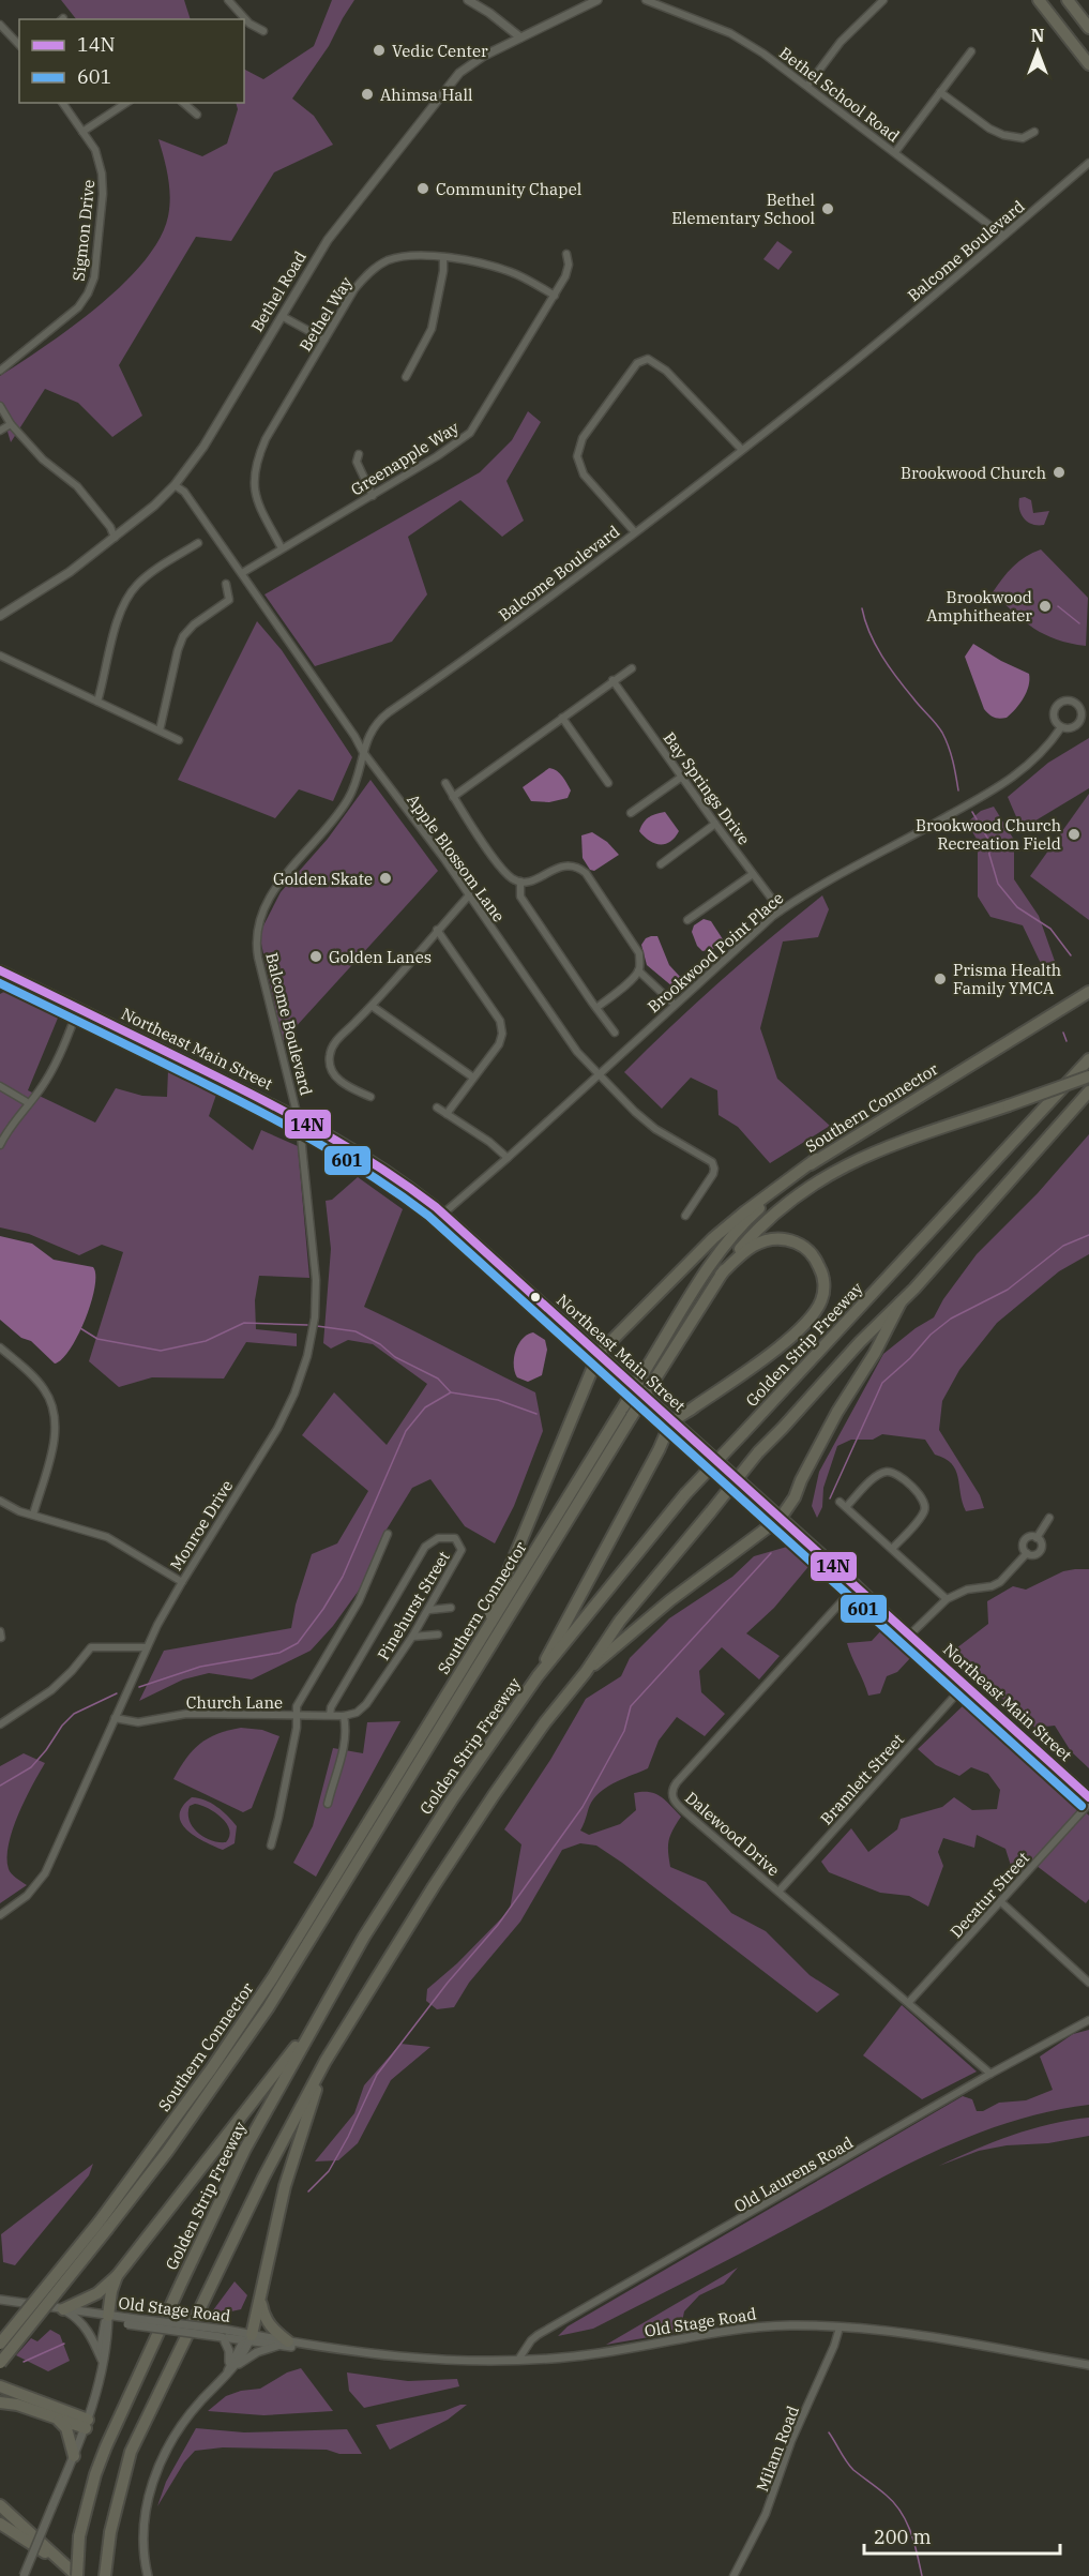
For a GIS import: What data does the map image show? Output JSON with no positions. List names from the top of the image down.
{
  "streets": {
    "highway": ["Southern Connector", "Golden Strip Freeway"],
    "main road": ["Northeast Main Street"],
    "street": [
      "Bethel School Road",
      "Sigmon Drive",
      "Balcome Boulevard",
      "Bethel Road",
      "Bethel Way",
      "Greenapple Way",
      "Bay Springs Drive",
      "Apple Blossom Lane",
      "Brookwood Point Place",
      "Monroe Drive",
      "Pinehurst Street",
      "Church Lane",
      "Bramlett Street",
      "Dalewood Drive",
      "Decatur Street",
      "Old Laurens Road",
      "Old Stage Road",
      "Milam Road"
    ]
  },
  "crossings": [
    ["Bethel School Road", "Balcome Boulevard"],
    ["Balcome Boulevard", "Apple Blossom Lane"],
    ["Balcome Boulevard", "Northeast Main Street"],
    ["Balcome Boulevard", "Monroe Drive"],
    ["Bethel Road", "Apple Blossom Lane"],
    ["Bethel Way", "Greenapple Way"],
    ["Greenapple Way", "Apple Blossom Lane"],
    ["Bay Springs Drive", "Brookwood Point Place"],
    ["Apple Blossom Lane", "Brookwood Point Place"],
    ["Brookwood Point Place", "Northeast Main Street"],
    ["Northeast Main Street", "Monroe Drive"],
    ["Northeast Main Street", "Bramlett Street"],
    ["Northeast Main Street", "Dalewood Drive"],
    ["Monroe Drive", "Church Lane"],
    ["Pinehurst Street", "Church Lane"],
    ["Bramlett Street", "Dalewood Drive"],
    ["Dalewood Drive", "Decatur Street"],
    ["Dalewood Drive", "Old Laurens Road"],
    ["Old Laurens Road", "Old Stage Road"],
    ["Old Stage Road", "Milam Road"]
  ],
  "places": [
    "Vedic Center",
    "Ahimsa Hall",
    "Community Chapel",
    "Bethel Elementary School",
    "Brookwood Church",
    "Brookwood Amphitheater",
    "Brookwood Church Recreation Field",
    "Golden Skate",
    "Golden Lanes",
    "Prisma Health Family YMCA"
  ],
  "lines": ["transit line 14N", "transit line 601"],
  "legend": ["14N", "601"],
  "scale_bar": "200 m",
  "north": "top"
}
